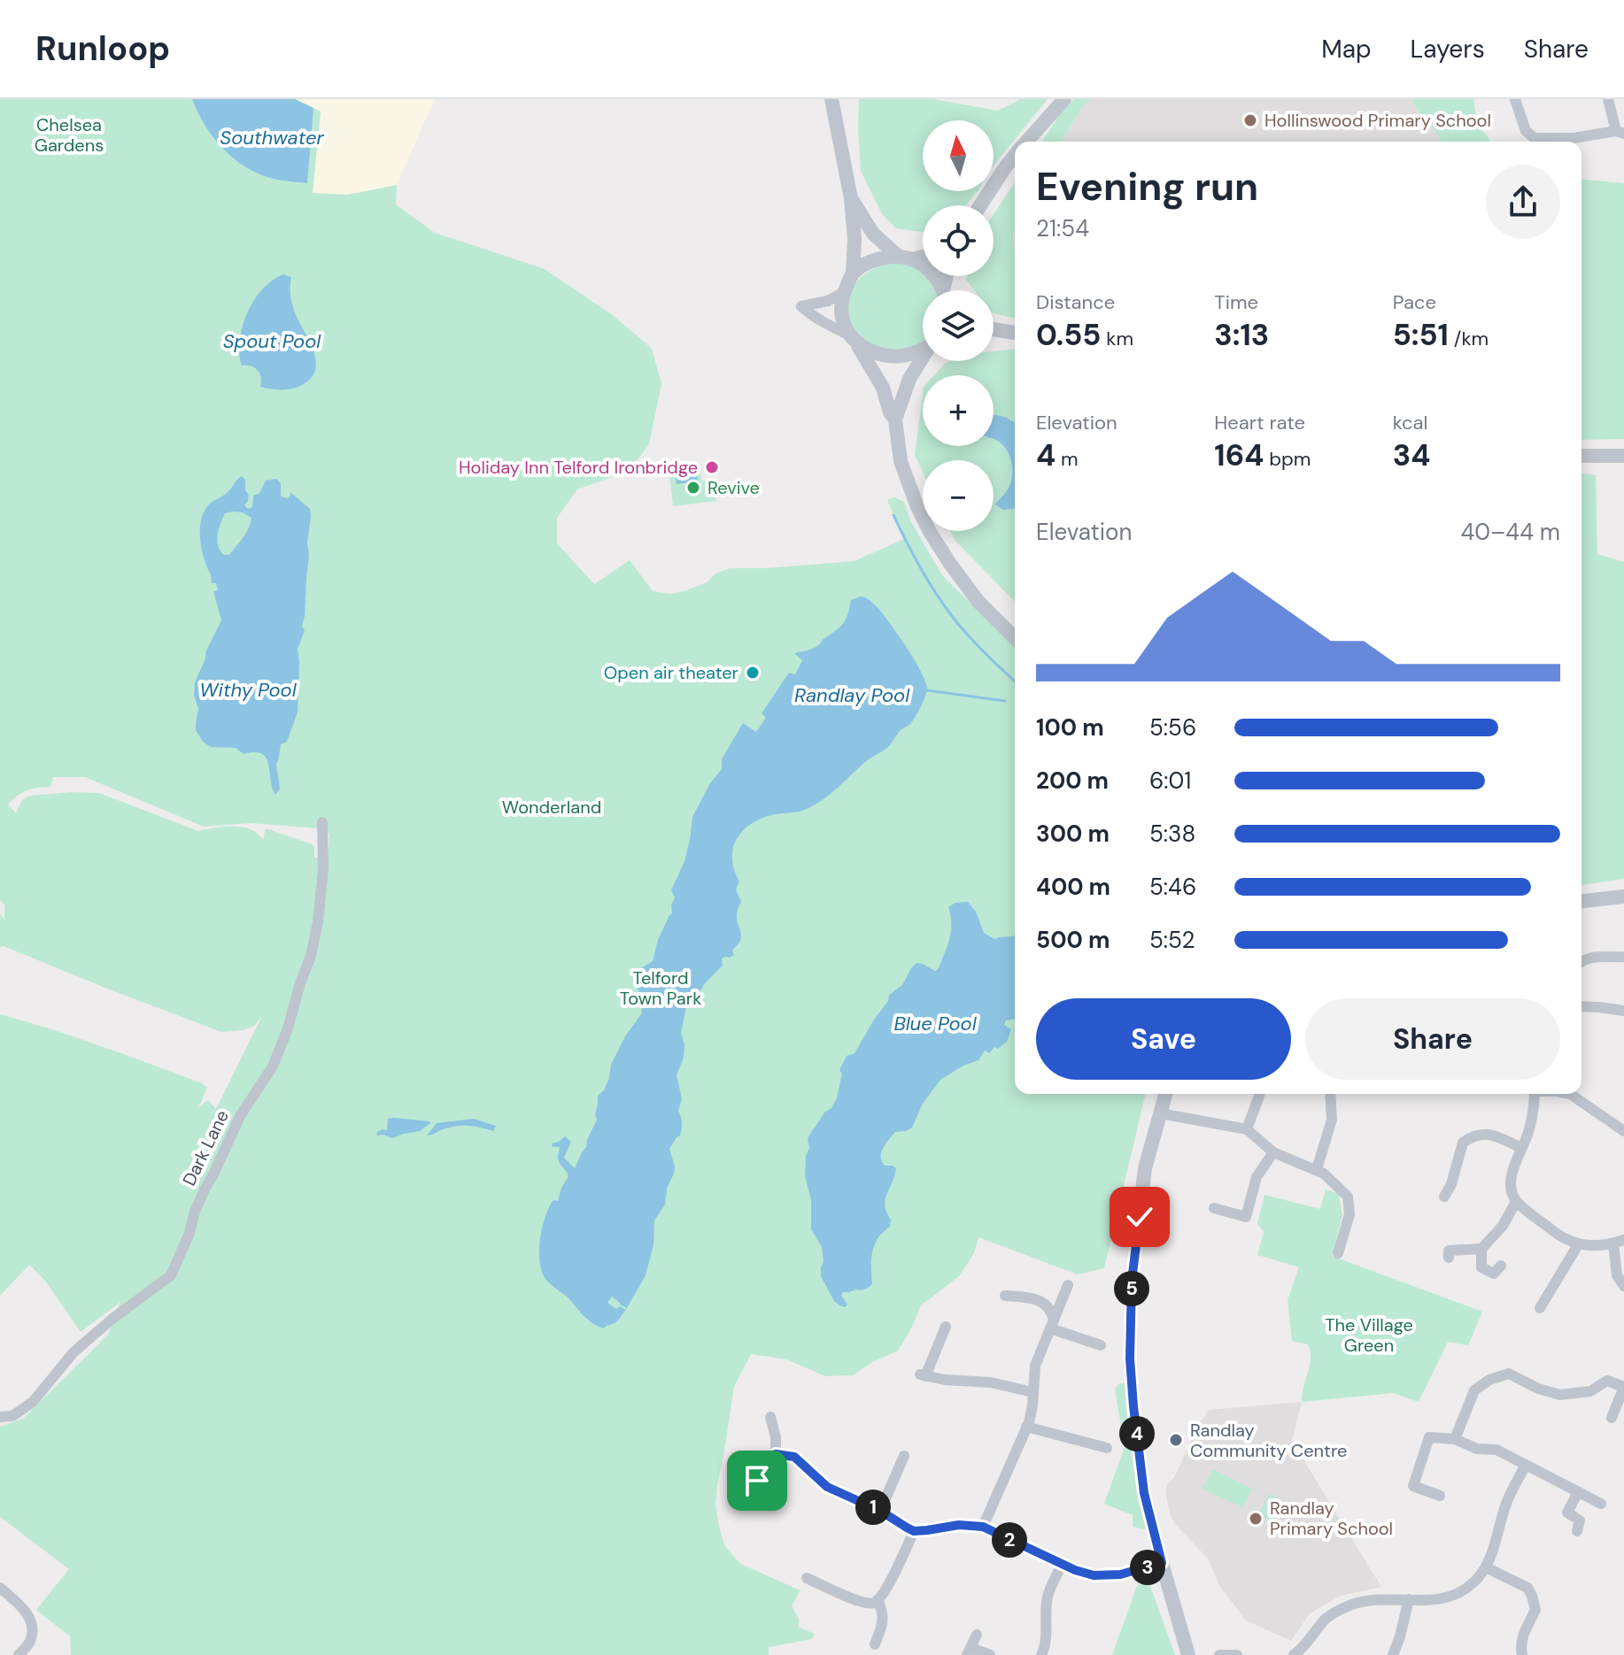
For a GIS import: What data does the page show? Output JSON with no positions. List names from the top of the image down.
{
  "streets": {
    "street": ["Dark Lane"]
  },
  "water": [
    "Southwater",
    "Spout Pool",
    "Withy Pool",
    "Randlay Pool",
    "Blue Pool"
  ],
  "parks": [
    "Chelsea Gardens",
    "Wonderland",
    "Telford Town Park",
    "The Village Green"
  ],
  "places": [
    "Hollinswood Primary School",
    "Holiday Inn Telford Ironbridge",
    "Revive",
    "Open air theater",
    "Randlay Community Centre",
    "Randlay Primary School"
  ],
  "north": "top",
  "page": {
    "header": "Runloop",
    "nav": ["Map", "Layers", "Share"],
    "map_buttons": ["+", "−"],
    "heading": ["Evening run", "21:54"],
    "stats": [
      ["Distance", "0.55 km"],
      ["Time", "3:13"],
      ["Pace", "5:51 /km"],
      ["Elevation", "4 m"],
      ["Heart rate", "164 bpm"],
      ["kcal", "34"]
    ],
    "chart": ["Elevation", "40–44 m"],
    "list": [
      {
        "name": "100 m",
        "note": "5:56"
      },
      {
        "name": "200 m",
        "note": "6:01"
      },
      {
        "name": "300 m",
        "note": "5:38"
      },
      {
        "name": "400 m",
        "note": "5:46"
      },
      {
        "name": "500 m",
        "note": "5:52"
      }
    ],
    "buttons": ["Save", "Share"],
    "pins": [
      "5",
      "4",
      "1",
      "2",
      "3"
    ]
  }
}
